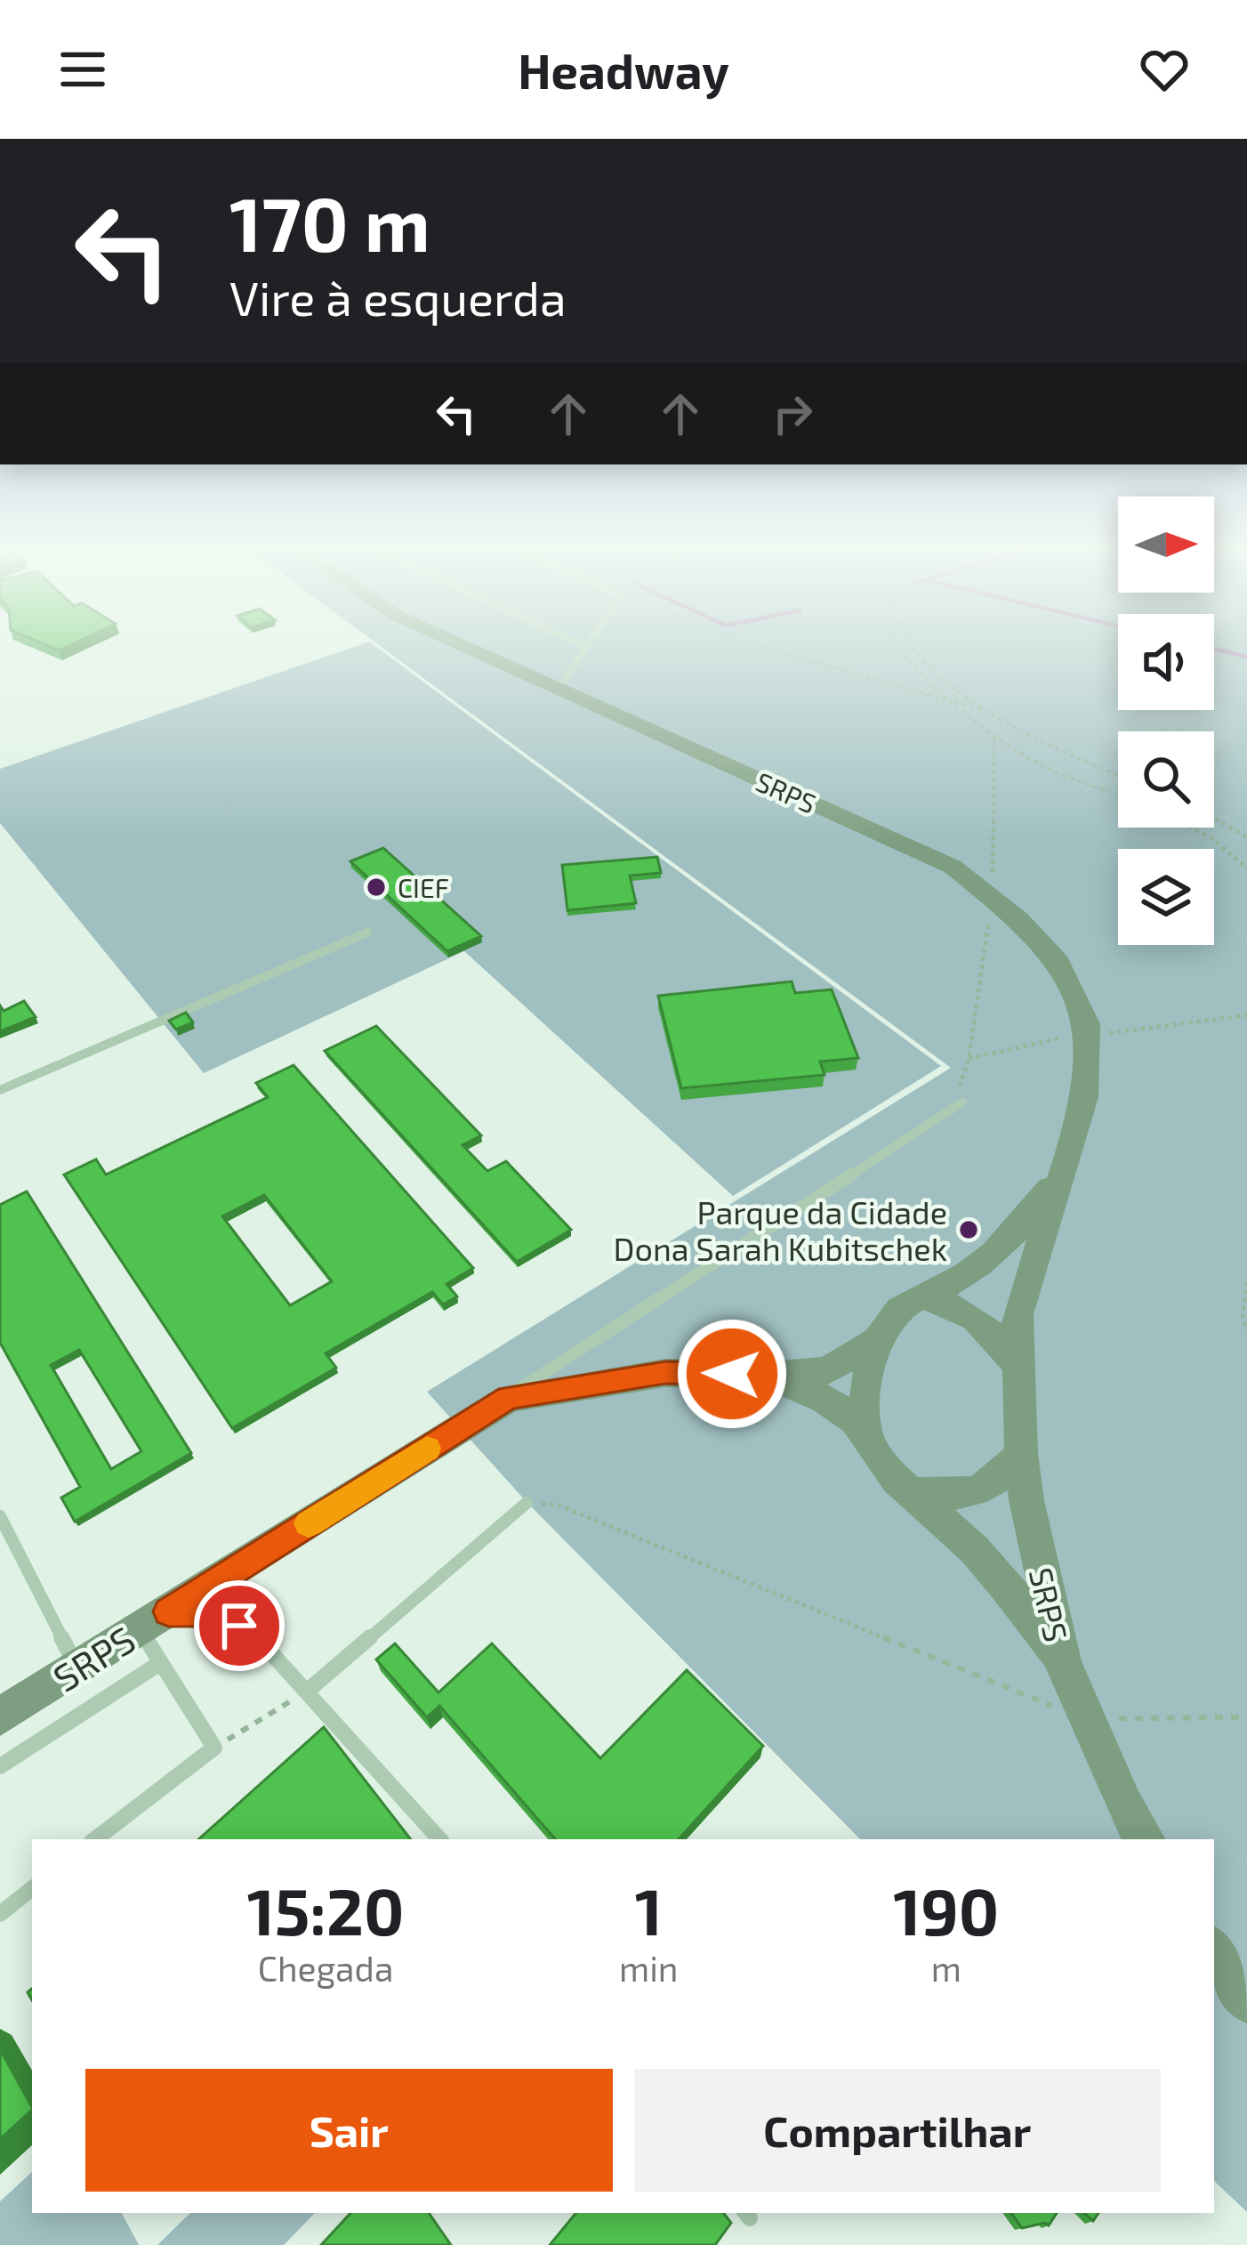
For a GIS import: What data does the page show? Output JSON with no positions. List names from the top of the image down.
{
  "streets": {
    "main road": ["SRPS"]
  },
  "places": ["CIEF", "Parque da Cidade Dona Sarah Kubitschek"],
  "north": "right",
  "page": {
    "header": "Headway",
    "turn": ["170 m", "Vire à esquerda"],
    "eta": [
      "15:20",
      "Chegada",
      "1",
      "min",
      "190",
      "m"
    ],
    "buttons": ["Sair", "Compartilhar"]
  }
}
